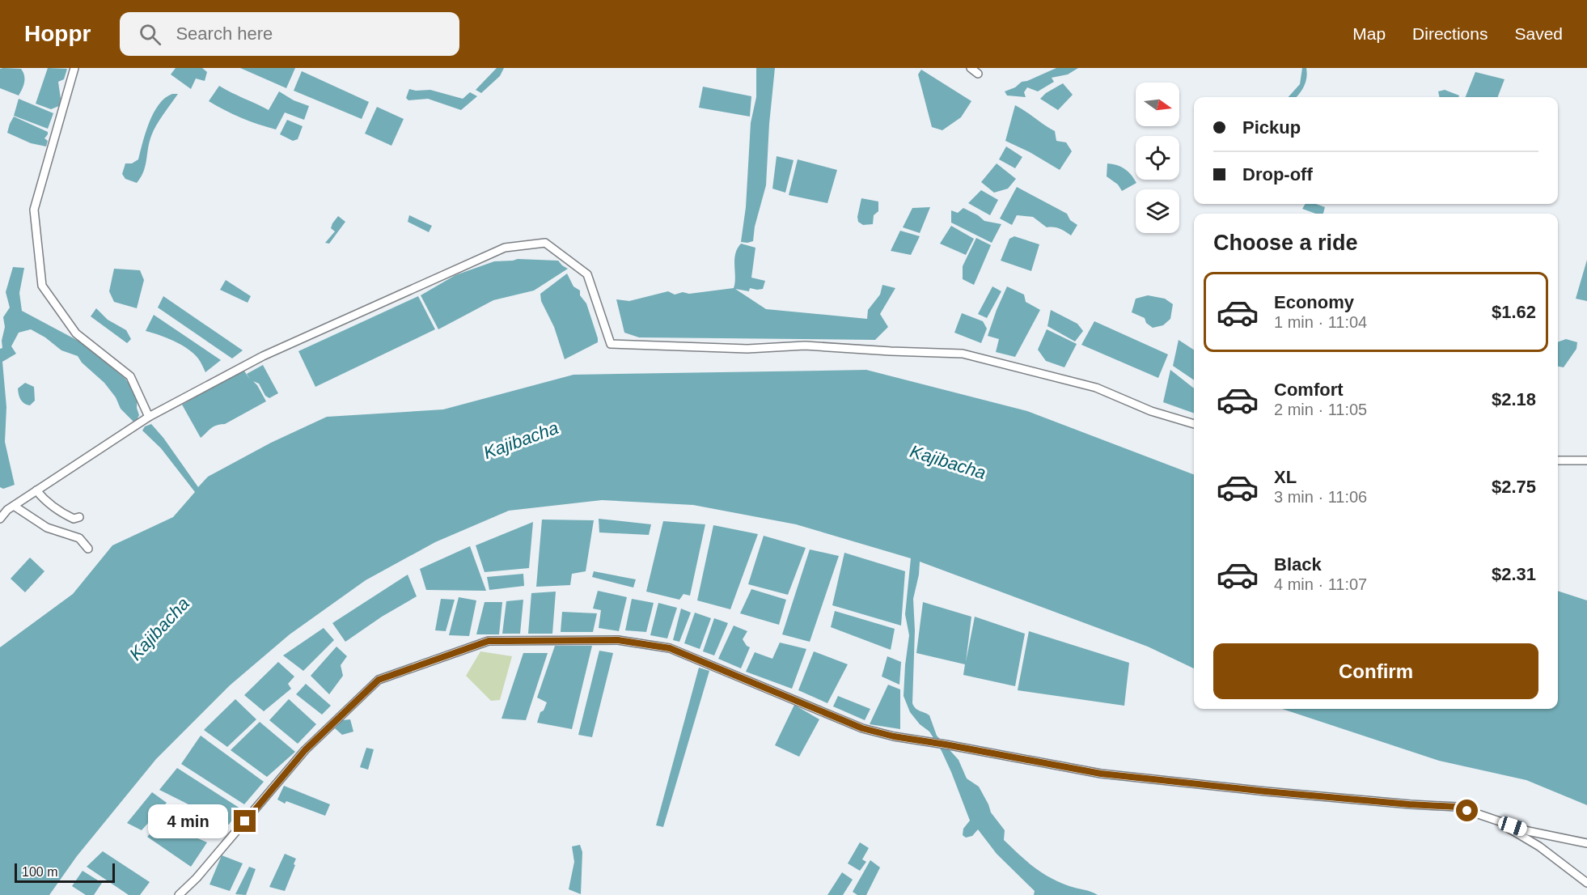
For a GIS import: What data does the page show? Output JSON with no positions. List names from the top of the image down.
{
  "water": ["Kajibacha"],
  "scale_bar": "100 m",
  "north": "right",
  "page": {
    "header": "Hoppr",
    "search": "Search here",
    "nav": ["Map", "Directions", "Saved"],
    "banner": ["Pickup", "Drop-off"],
    "heading": "Choose a ride",
    "list": [
      {
        "name": "Economy",
        "note": "1 min · 11:04",
        "value": "$1.62"
      },
      {
        "name": "Comfort",
        "note": "2 min · 11:05",
        "value": "$2.18"
      },
      {
        "name": "XL",
        "note": "3 min · 11:06",
        "value": "$2.75"
      },
      {
        "name": "Black",
        "note": "4 min · 11:07",
        "value": "$2.31"
      }
    ],
    "buttons": "Confirm",
    "bubble": "4 min",
    "scale": "100 m"
  }
}
